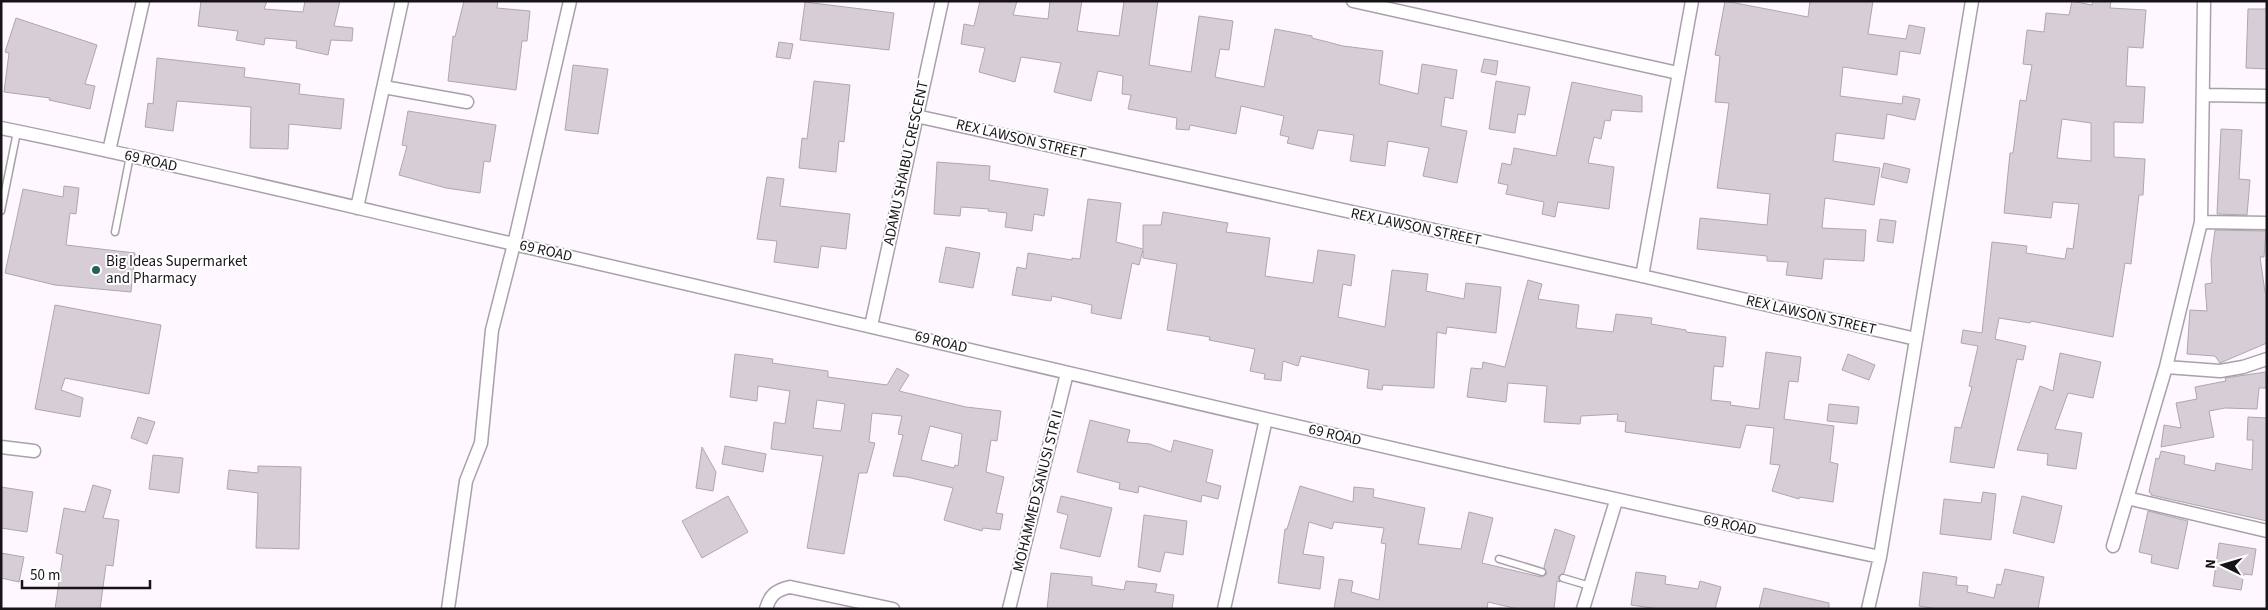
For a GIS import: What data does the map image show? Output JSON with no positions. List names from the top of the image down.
{
  "streets": {
    "street": [
      "REX LAWSON STREET",
      "69 ROAD",
      "ADAMU SHAIBU CRESCENT",
      "MOHAMMED SANUSI STR II"
    ]
  },
  "crossings": [
    ["REX LAWSON STREET", "ADAMU SHAIBU CRESCENT"],
    ["69 ROAD", "ADAMU SHAIBU CRESCENT"],
    ["69 ROAD", "MOHAMMED SANUSI STR II"]
  ],
  "places": ["Big Ideas Supermarket and Pharmacy"],
  "scale_bar": "50 m",
  "north": "left"
}
